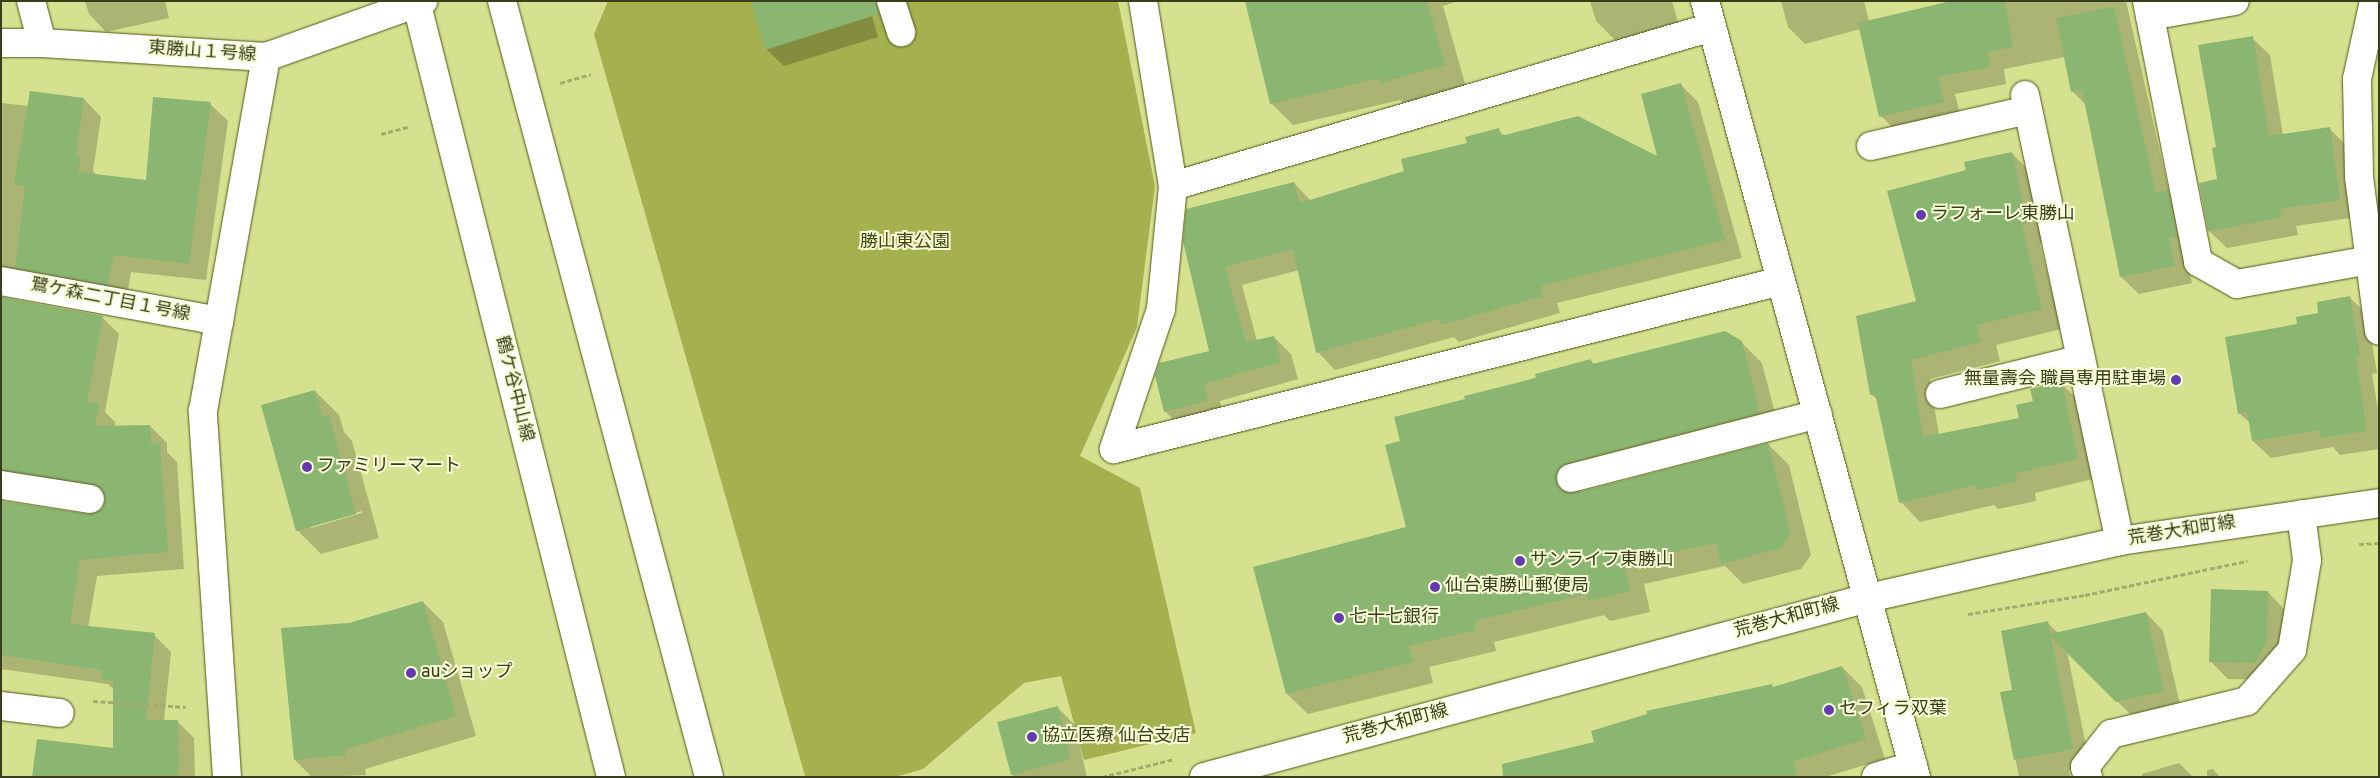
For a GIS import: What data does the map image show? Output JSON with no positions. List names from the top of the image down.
{
  "streets": {
    "street": [
      "東勝山１号線",
      "鷺ケ森二丁目１号線",
      "鶴ケ谷中山線",
      "荒巻大和町線"
    ]
  },
  "crossings": [
    ["東勝山１号線", "鶴ケ谷中山線"]
  ],
  "parks": ["勝山東公園"],
  "places": [
    "ラフォーレ東勝山",
    "無量壽会 職員専用駐車場",
    "ファミリーマート",
    "サンライフ東勝山",
    "仙台東勝山郵便局",
    "七十七銀行",
    "auショップ",
    "セフィラ双葉",
    "協立医療 仙台支店"
  ]
}
